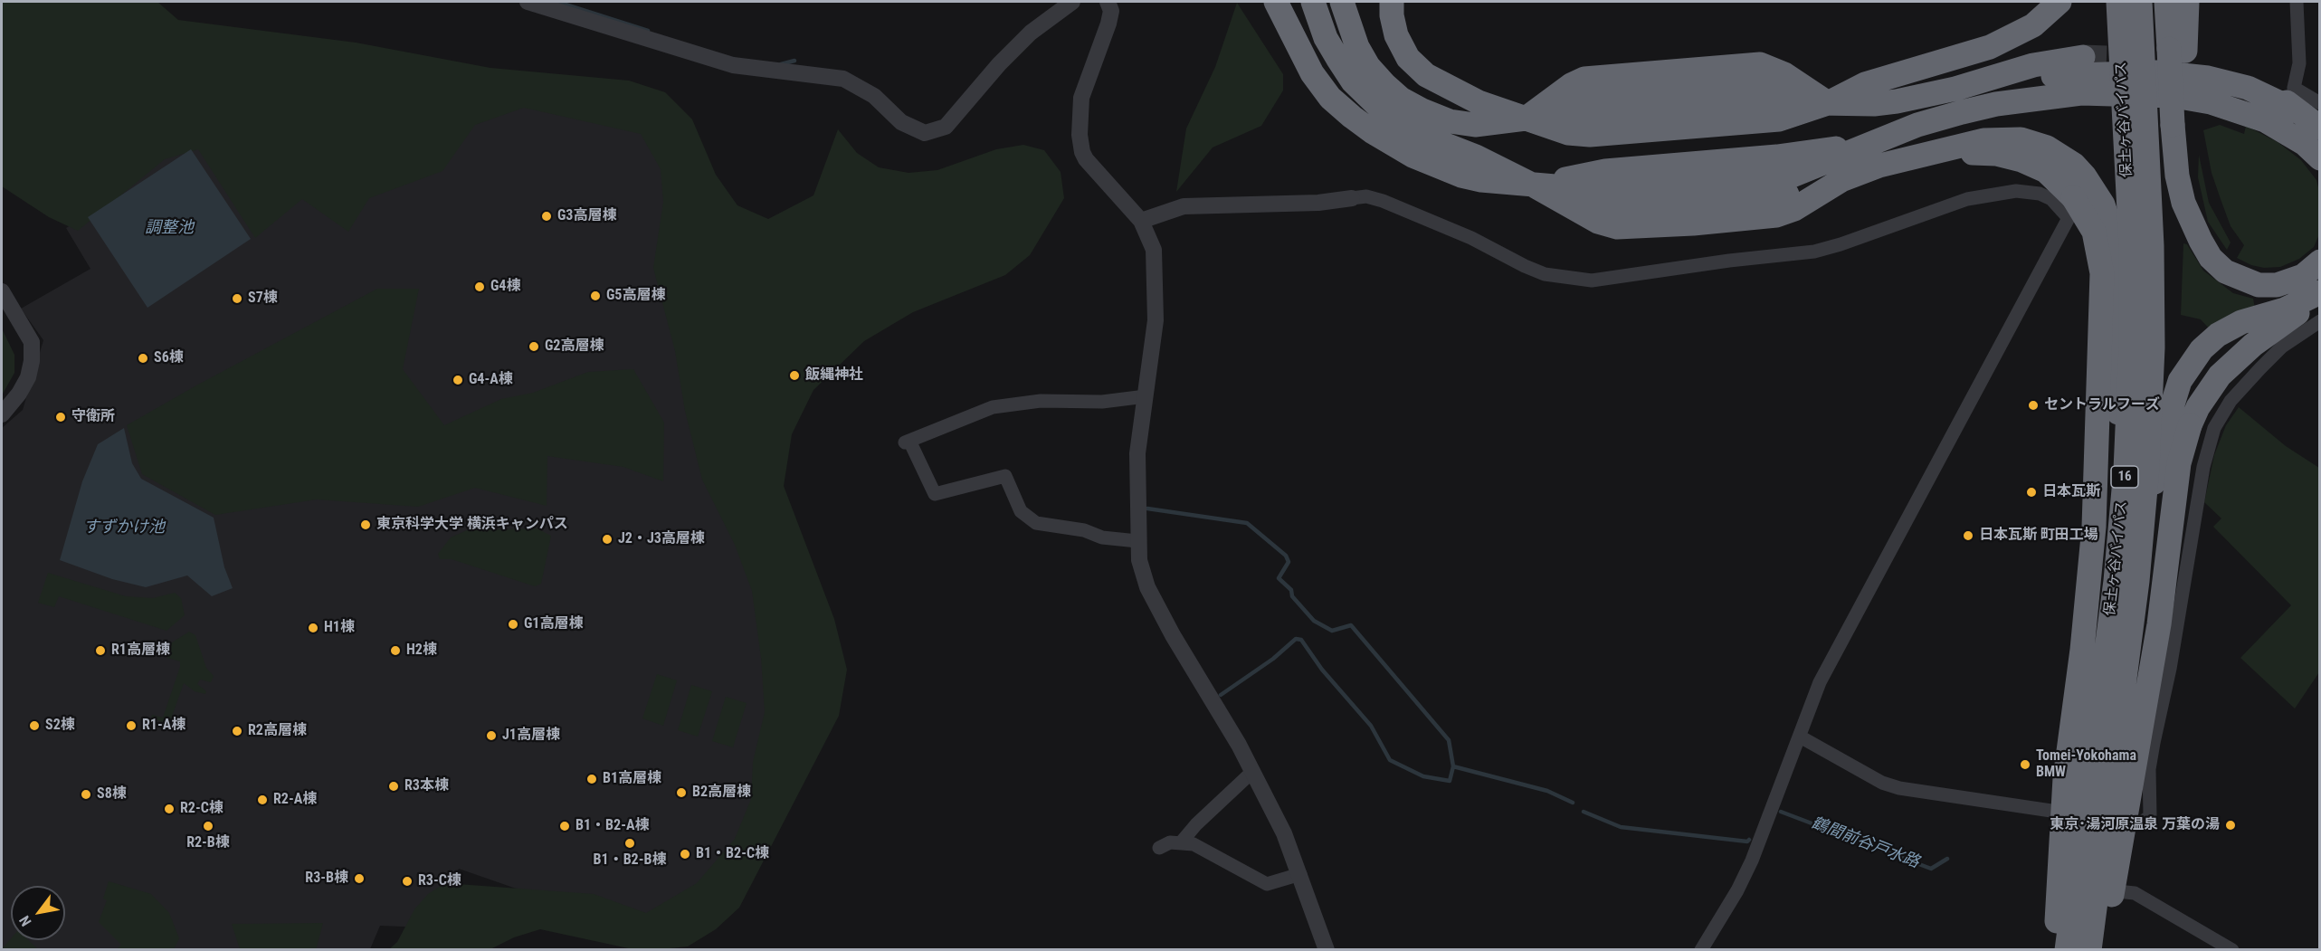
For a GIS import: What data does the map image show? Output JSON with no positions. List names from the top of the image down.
{
  "streets": {
    "highway": ["保土ヶ谷バイパス", "16"]
  },
  "water": ["調整池", "すずかけ池", "鶴間前谷戸水路"],
  "places": [
    "G3高層棟",
    "G4棟",
    "G5高層棟",
    "S7棟",
    "G2高層棟",
    "S6棟",
    "飯縄神社",
    "G4-A棟",
    "セントラルフーズ",
    "守衛所",
    "日本瓦斯",
    "東京科学大学 横浜キャンパス",
    "日本瓦斯 町田工場",
    "J2・J3高層棟",
    "G1高層棟",
    "H1棟",
    "R1高層棟",
    "H2棟",
    "S2棟",
    "R1-A棟",
    "R2高層棟",
    "J1高層棟",
    "Tomei-Yokohama BMW",
    "B1高層棟",
    "R3本棟",
    "B2高層棟",
    "S8棟",
    "R2-A棟",
    "R2-C棟",
    "東京･湯河原温泉 万葉の湯",
    "R2-B棟",
    "B1・B2-A棟",
    "B1・B2-B棟",
    "B1・B2-C棟",
    "R3-B棟",
    "R3-C棟"
  ],
  "north": "bottom left"
}
